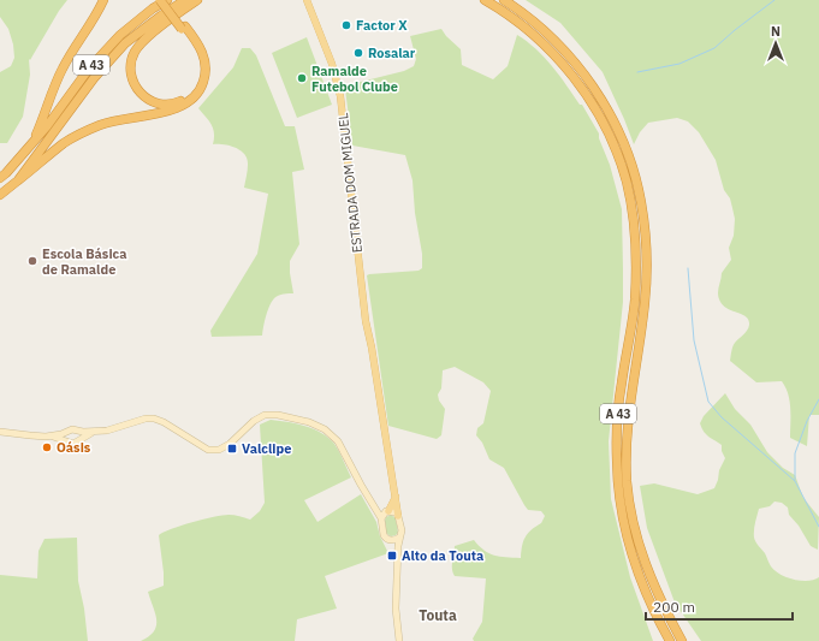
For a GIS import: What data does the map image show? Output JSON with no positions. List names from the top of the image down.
{
  "streets": {
    "highway": ["A 43"],
    "main road": ["ESTRADA DOM MIGUEL"]
  },
  "districts": ["Touta"],
  "places": {
    "other": [
      "Factor X",
      "Rosalar",
      "Ramalde Futebol Clube",
      "Escola Básica de Ramalde",
      "Oásis"
    ],
    "transit": ["Valclipe", "Alto da Touta"]
  },
  "scale_bar": "200 m",
  "north": "top"
}
